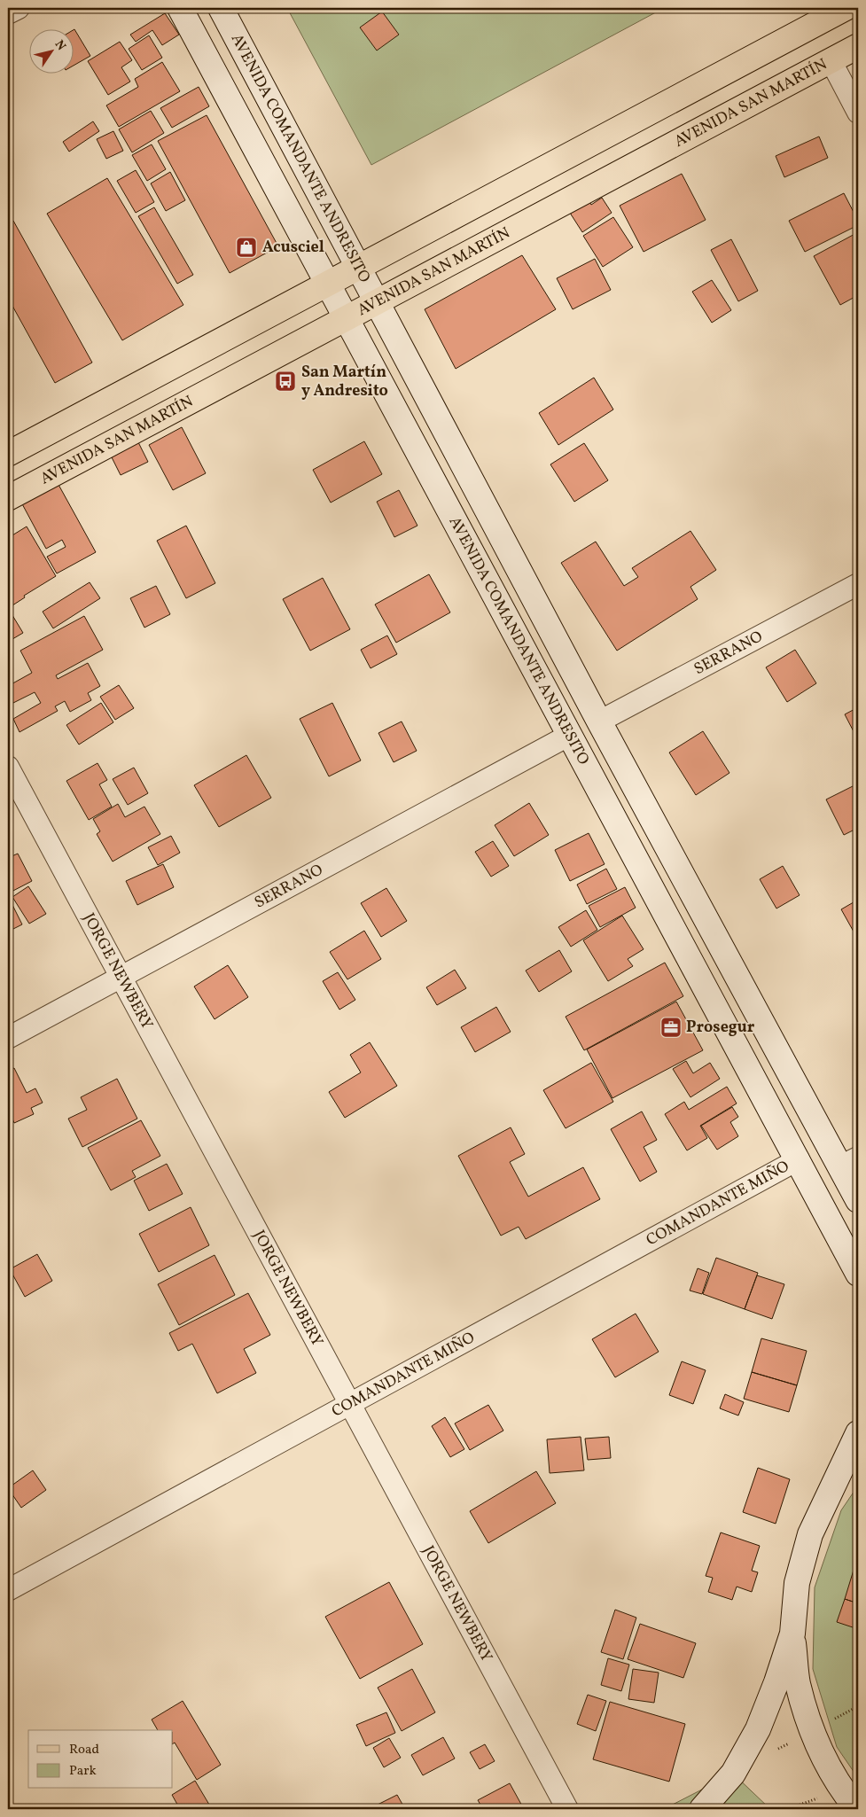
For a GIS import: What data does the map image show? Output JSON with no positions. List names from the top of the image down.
{
  "streets": {
    "main road": ["AVENIDA SAN MARTÍN", "AVENIDA COMANDANTE ANDRESITO"],
    "street": ["SERRANO", "JORGE NEWBERY", "COMANDANTE MIÑO"]
  },
  "crossings": [
    ["AVENIDA SAN MARTÍN", "AVENIDA COMANDANTE ANDRESITO"],
    ["AVENIDA COMANDANTE ANDRESITO", "SERRANO"],
    ["AVENIDA COMANDANTE ANDRESITO", "COMANDANTE MIÑO"],
    ["SERRANO", "JORGE NEWBERY"],
    ["JORGE NEWBERY", "COMANDANTE MIÑO"]
  ],
  "places": {
    "shop": ["Acusciel"],
    "bus stop": ["San Martín y Andresito"],
    "office": ["Prosegur"]
  },
  "legend": ["Road", "Park"],
  "north": "top right"
}
